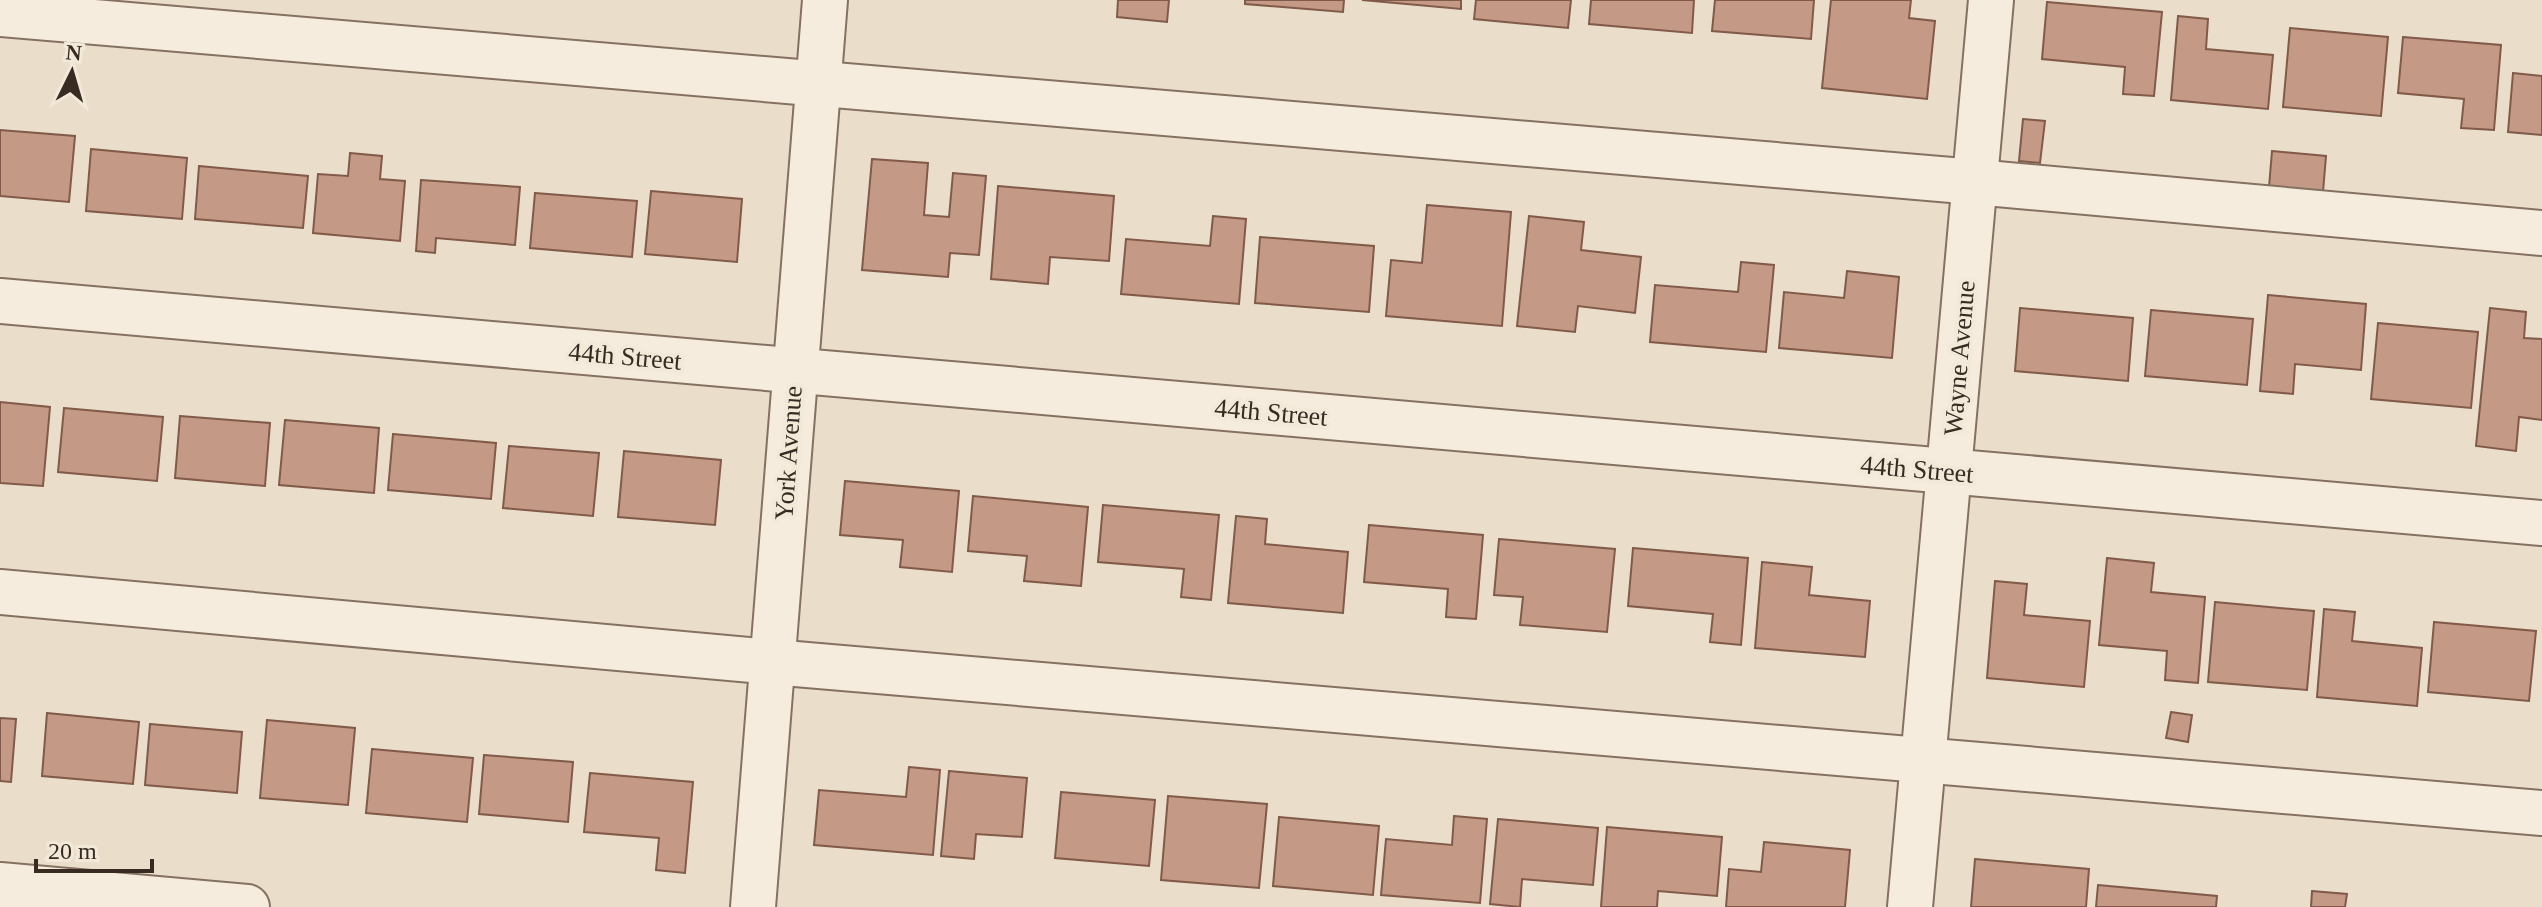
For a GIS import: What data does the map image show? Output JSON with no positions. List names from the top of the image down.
{
  "streets": {
    "street": ["44th Street", "Wayne Avenue", "York Avenue"]
  },
  "crossings": [
    ["44th Street", "Wayne Avenue"],
    ["44th Street", "York Avenue"]
  ],
  "scale_bar": "20 m",
  "north": "top"
}
